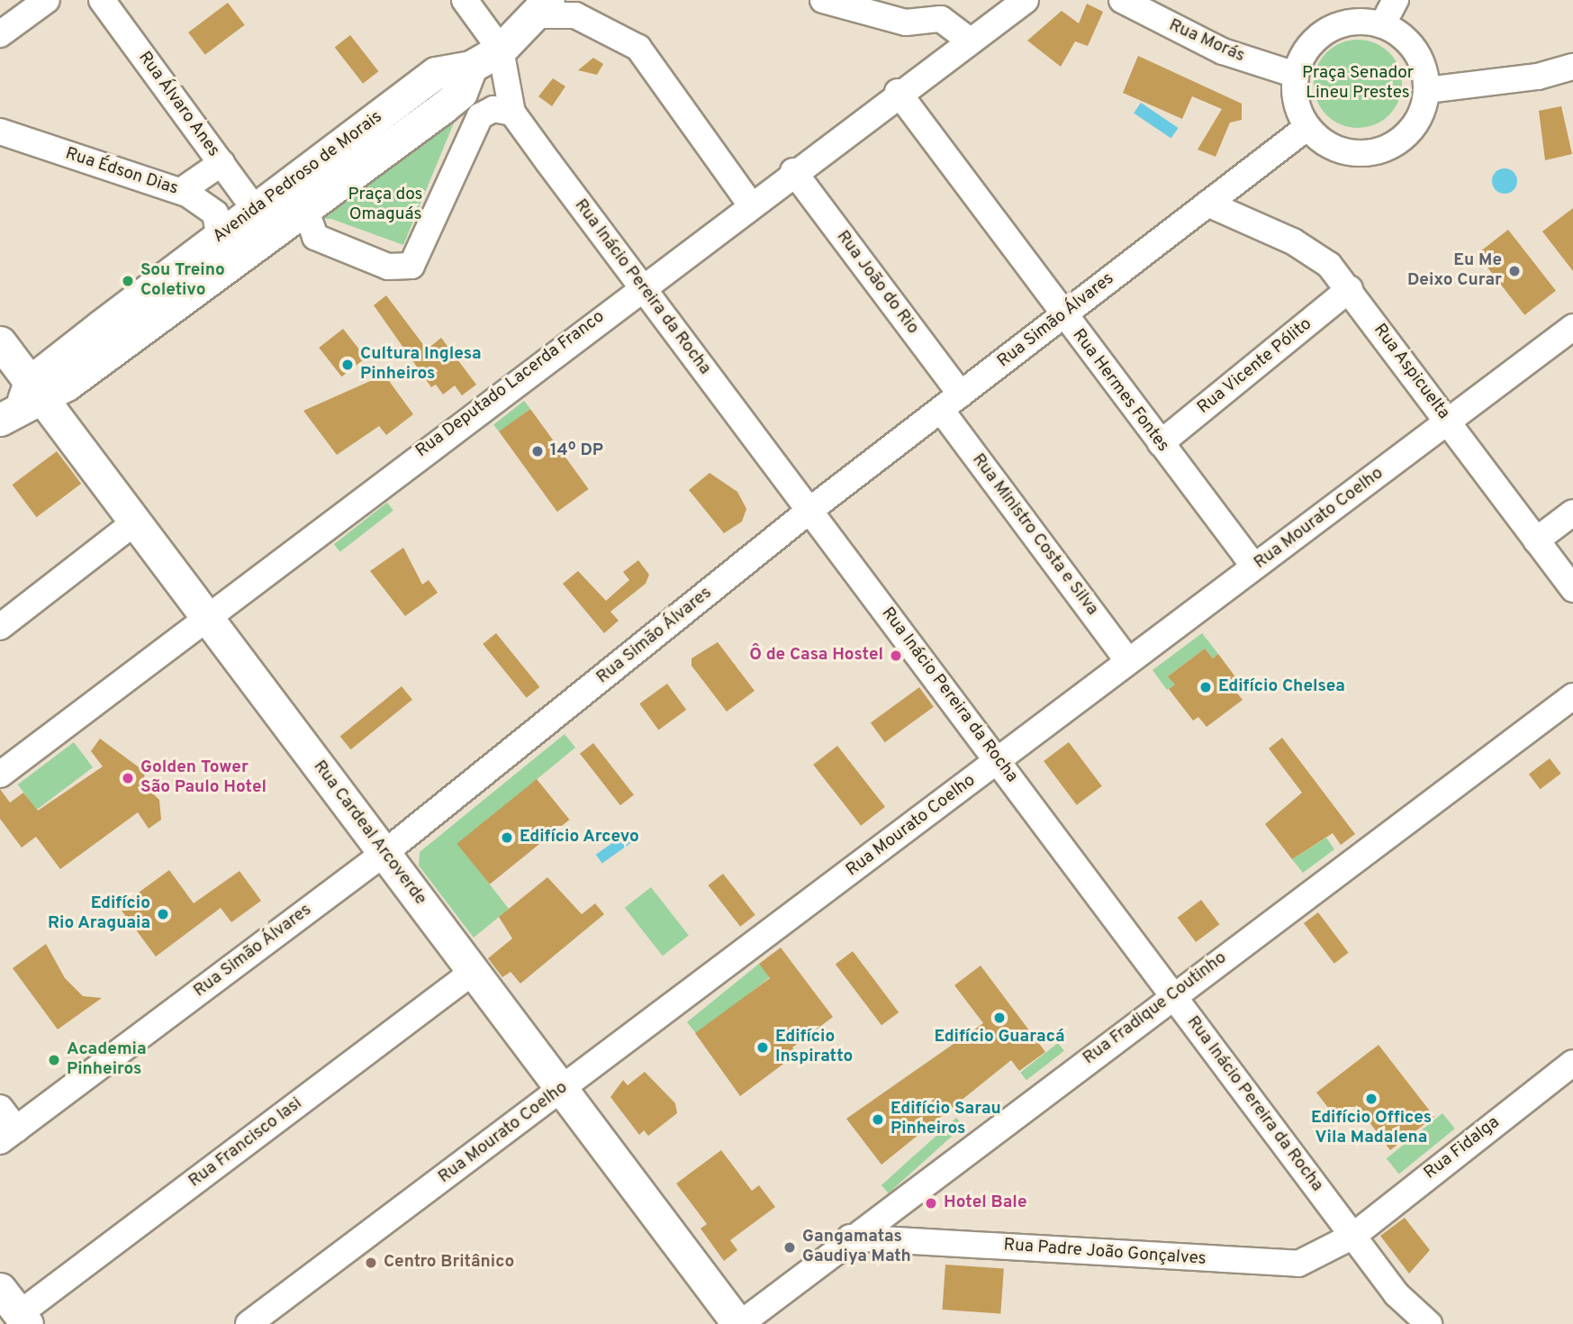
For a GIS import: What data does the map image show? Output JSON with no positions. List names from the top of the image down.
{
  "streets": {
    "main road": ["Avenida Pedroso de Morais", "Rua Cardeal Arcoverde"],
    "street": [
      "Rua Morás",
      "Rua Álvaro Anes",
      "Rua Édson Dias",
      "Rua João do Rio",
      "Rua Inácio Pereira da Rocha",
      "Rua Simão Álvares",
      "Rua Vicente Pólito",
      "Rua Aspicuelta",
      "Rua Deputado Lacerda Franco",
      "Rua Hermes Fontes",
      "Rua Mourato Coelho",
      "Rua Ministro Costa e Silva",
      "Rua Fradique Coutinho",
      "Rua Francisco Iasi",
      "Rua Fidalga",
      "Rua Padre João Gonçalves"
    ]
  },
  "crossings": [
    ["Rua Morás", "Rua Simão Álvares"],
    ["Rua Álvaro Anes", "Avenida Pedroso de Morais"],
    ["Rua Édson Dias", "Avenida Pedroso de Morais"],
    ["Avenida Pedroso de Morais", "Rua Inácio Pereira da Rocha"],
    ["Avenida Pedroso de Morais", "Rua Cardeal Arcoverde"],
    ["Rua João do Rio", "Rua Simão Álvares"],
    ["Rua João do Rio", "Rua Deputado Lacerda Franco"],
    ["Rua João do Rio", "Rua Ministro Costa e Silva"],
    ["Rua Inácio Pereira da Rocha", "Rua Simão Álvares"],
    ["Rua Inácio Pereira da Rocha", "Rua Deputado Lacerda Franco"],
    ["Rua Inácio Pereira da Rocha", "Rua Mourato Coelho"],
    ["Rua Inácio Pereira da Rocha", "Rua Fradique Coutinho"],
    ["Rua Inácio Pereira da Rocha", "Rua Fidalga"],
    ["Rua Inácio Pereira da Rocha", "Rua Padre João Gonçalves"],
    ["Rua Simão Álvares", "Rua Aspicuelta"],
    ["Rua Simão Álvares", "Rua Hermes Fontes"],
    ["Rua Simão Álvares", "Rua Ministro Costa e Silva"],
    ["Rua Simão Álvares", "Rua Cardeal Arcoverde"],
    ["Rua Vicente Pólito", "Rua Aspicuelta"],
    ["Rua Vicente Pólito", "Rua Hermes Fontes"],
    ["Rua Aspicuelta", "Rua Mourato Coelho"],
    ["Rua Deputado Lacerda Franco", "Rua Hermes Fontes"],
    ["Rua Deputado Lacerda Franco", "Rua Cardeal Arcoverde"],
    ["Rua Hermes Fontes", "Rua Mourato Coelho"],
    ["Rua Mourato Coelho", "Rua Ministro Costa e Silva"],
    ["Rua Mourato Coelho", "Rua Cardeal Arcoverde"],
    ["Rua Cardeal Arcoverde", "Rua Fradique Coutinho"],
    ["Rua Cardeal Arcoverde", "Rua Francisco Iasi"],
    ["Rua Fradique Coutinho", "Rua Padre João Gonçalves"],
    ["Rua Fidalga", "Rua Padre João Gonçalves"]
  ],
  "parks": ["Praça Senador Lineu Prestes", "Praça dos Omaguás"],
  "places": [
    "Eu Me Deixo Curar",
    "Sou Treino Coletivo",
    "Cultura Inglesa Pinheiros",
    "14º DP",
    "Ô de Casa Hostel",
    "Edifício Chelsea",
    "Golden Tower São Paulo Hotel",
    "Edifício Arcevo",
    "Edifício Rio Araguaia",
    "Edifício Guaracá",
    "Edifício Inspiratto",
    "Academia Pinheiros",
    "Edifício Offices Vila Madalena",
    "Edifício Sarau Pinheiros",
    "Hotel Bale",
    "Gangamatas Gaudiya Math",
    "Centro Britânico"
  ]
}
